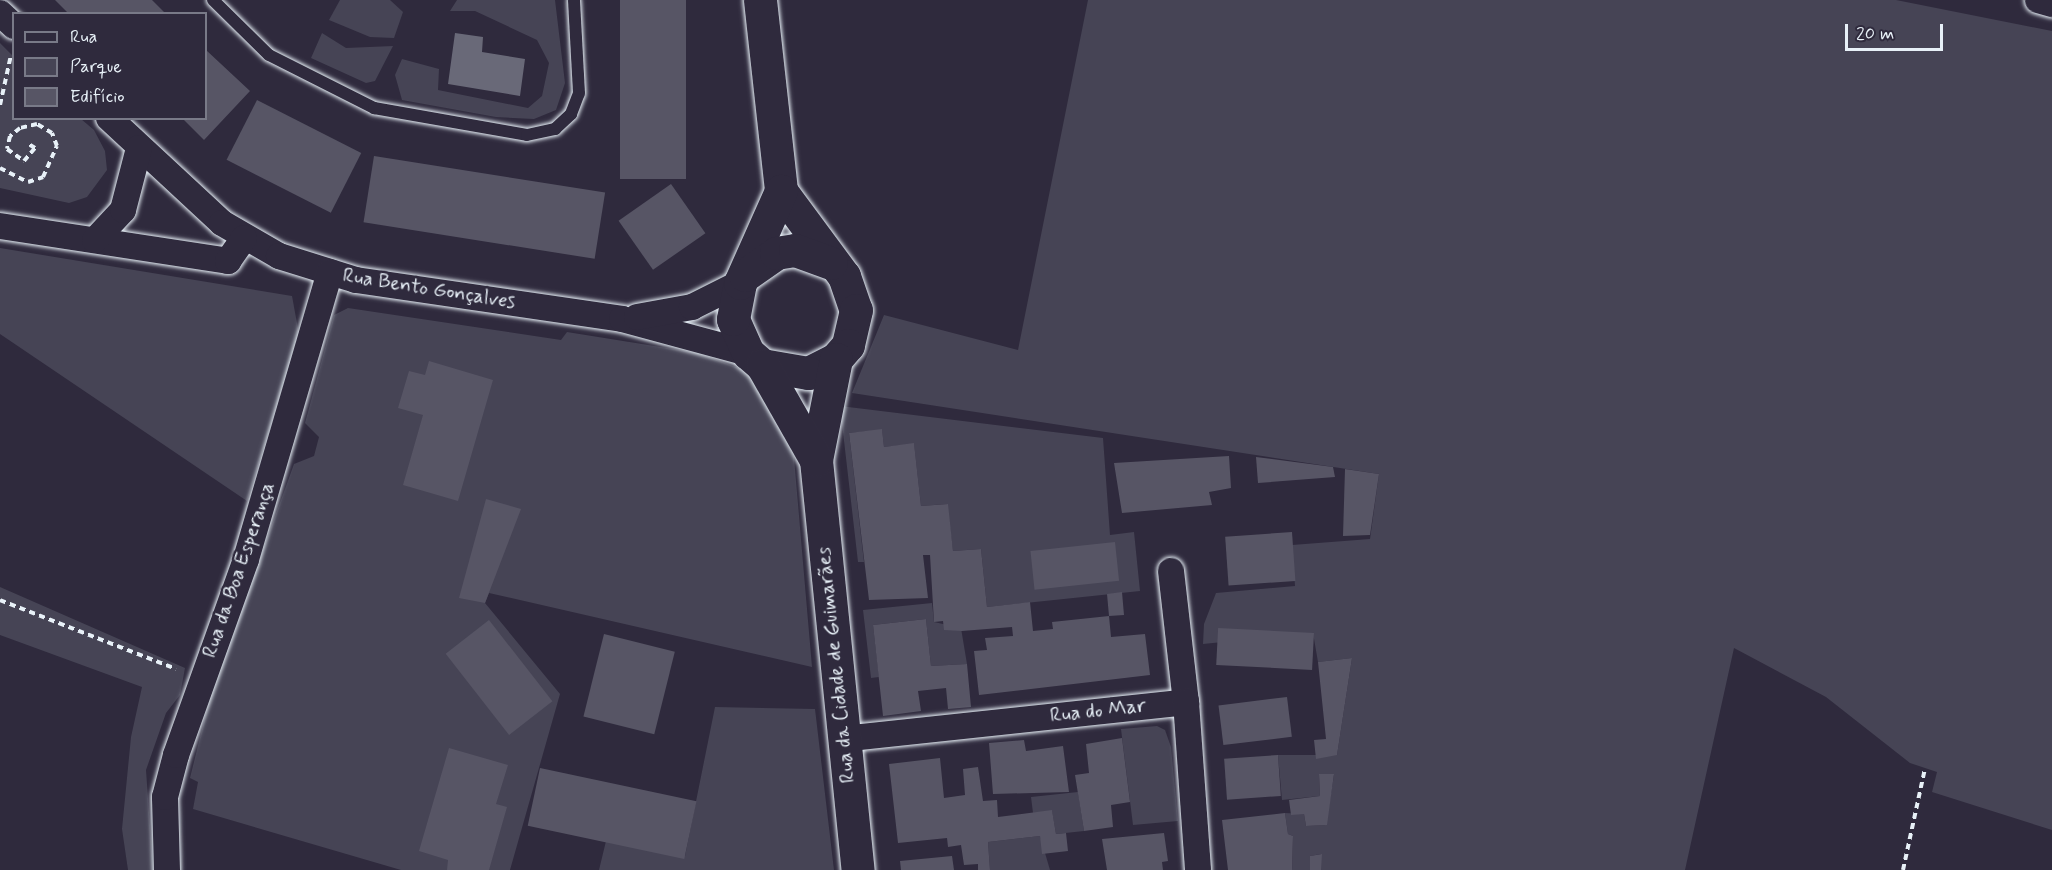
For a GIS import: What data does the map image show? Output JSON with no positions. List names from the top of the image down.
{
  "streets": {
    "main road": ["Rua da Cidade de Guimarães"],
    "street": ["Rua Bento Gonçalves", "Rua da Boa Esperança", "Rua do Mar"]
  },
  "crossings": [
    ["Rua Bento Gonçalves", "Rua da Boa Esperança"],
    ["Rua da Cidade de Guimarães", "Rua do Mar"]
  ],
  "legend": ["Rua", "Parque", "Edifício"],
  "scale_bar": "20 m"
}
